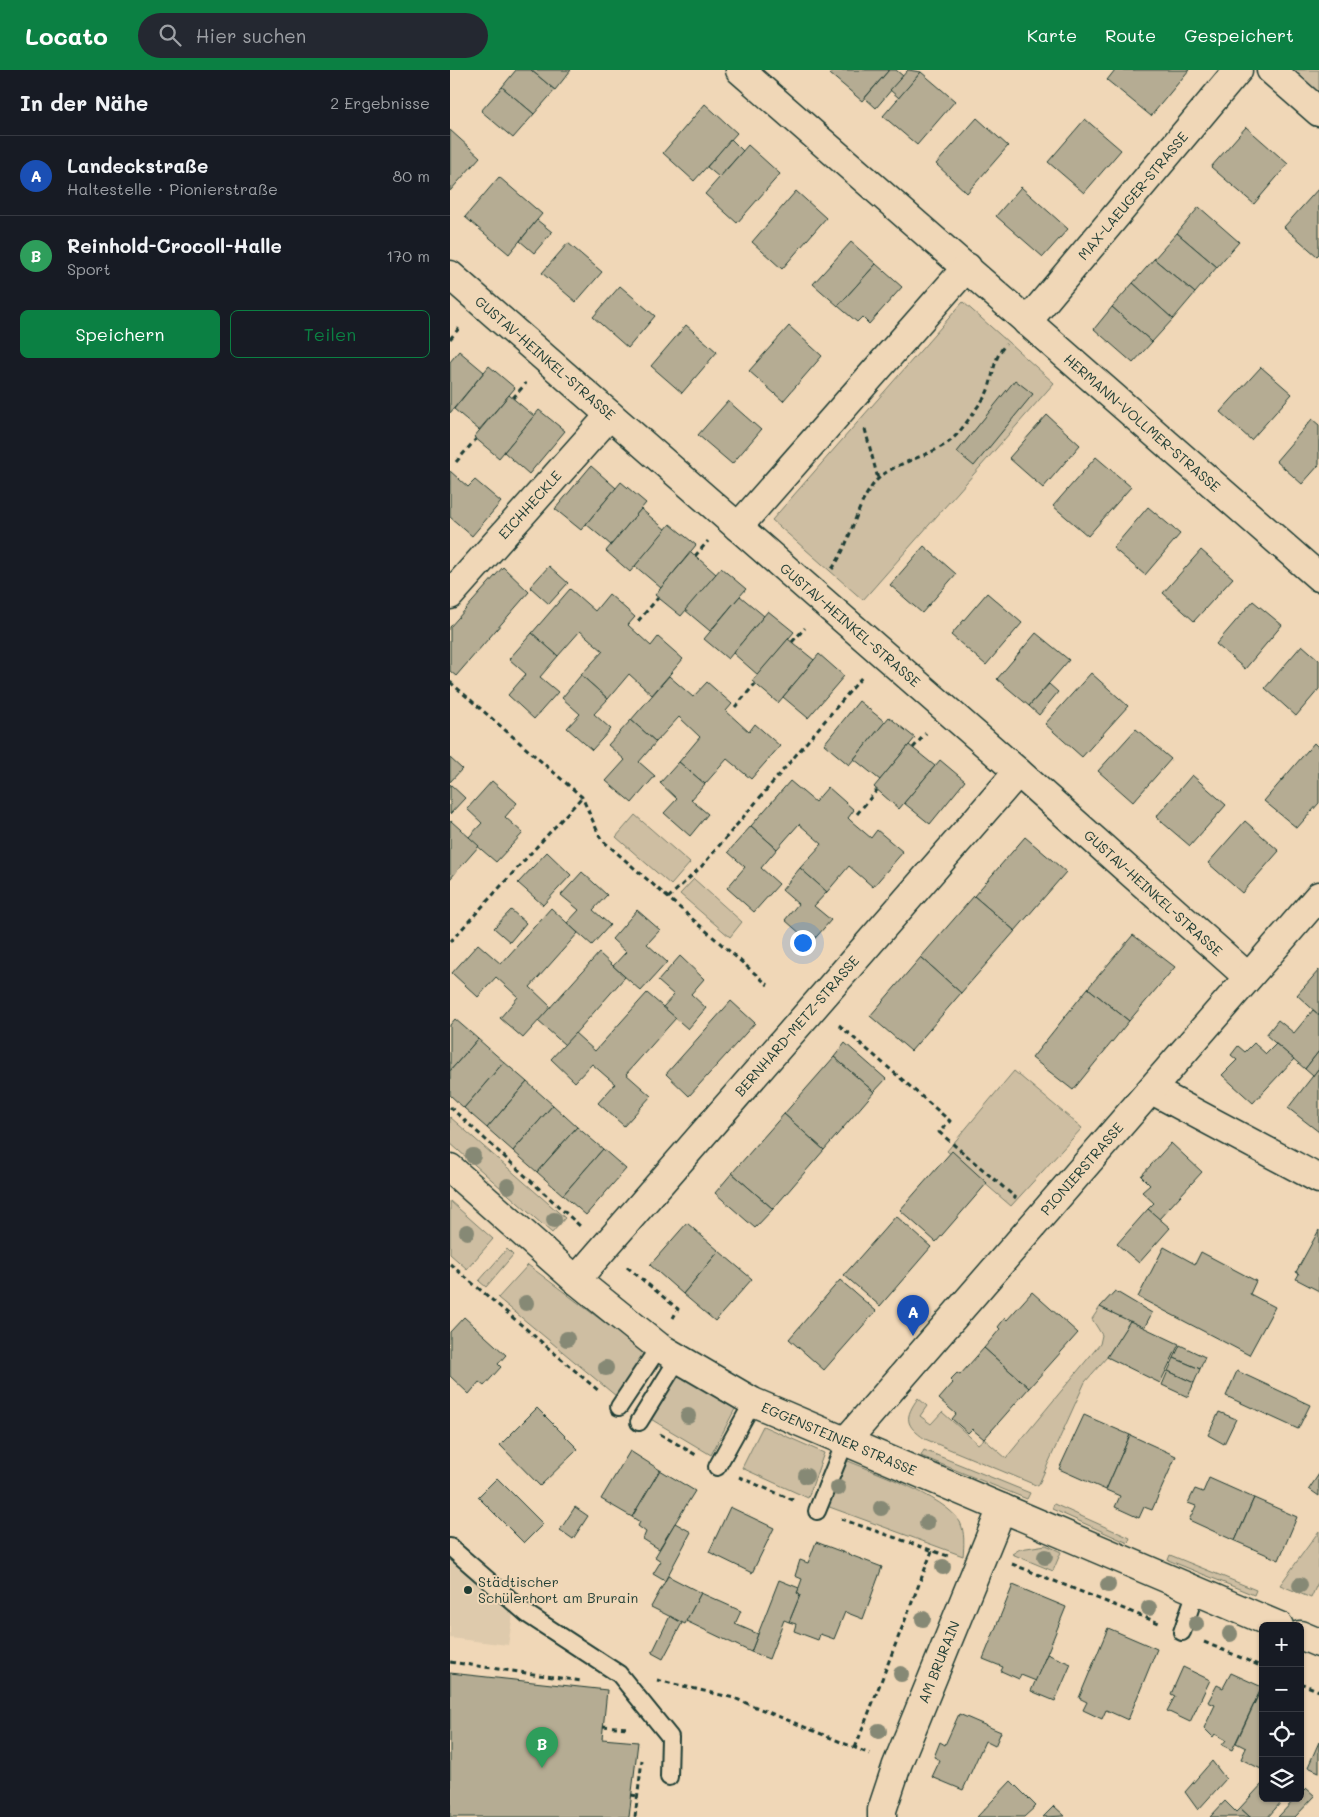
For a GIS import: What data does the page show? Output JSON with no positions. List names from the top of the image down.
{
  "streets": {
    "street": [
      "MAX-LAEUGER-STRASSE",
      "GUSTAV-HEINKEL-STRASSE",
      "HERMANN-VOLLMER-STRASSE",
      "EICHHECKLE",
      "BERNHARD-METZ-STRASSE",
      "PIONIERSTRASSE",
      "EGGENSTEINER STRASSE",
      "AM BRURAIN"
    ]
  },
  "crossings": [
    ["MAX-LAEUGER-STRASSE", "HERMANN-VOLLMER-STRASSE"],
    ["GUSTAV-HEINKEL-STRASSE", "EICHHECKLE"],
    ["GUSTAV-HEINKEL-STRASSE", "BERNHARD-METZ-STRASSE"],
    ["GUSTAV-HEINKEL-STRASSE", "PIONIERSTRASSE"],
    ["BERNHARD-METZ-STRASSE", "EGGENSTEINER STRASSE"],
    ["PIONIERSTRASSE", "EGGENSTEINER STRASSE"],
    ["EGGENSTEINER STRASSE", "AM BRURAIN"]
  ],
  "places": ["Städtischer Schülerhort am Brurain"],
  "page": {
    "header": "Locato",
    "search": "Hier suchen",
    "nav": ["Karte", "Route", "Gespeichert"],
    "heading": ["In der Nähe", "2 Ergebnisse"],
    "list": [
      {
        "mark": "A",
        "name": "Landeckstraße",
        "note": "Haltestelle · Pionierstraße",
        "value": "80 m"
      },
      {
        "mark": "B",
        "name": "Reinhold-Crocoll-Halle",
        "note": "Sport",
        "value": "170 m"
      }
    ],
    "buttons": ["Speichern", "Teilen"],
    "pins": ["A", "B"],
    "map_buttons": ["+", "−"]
  }
}
